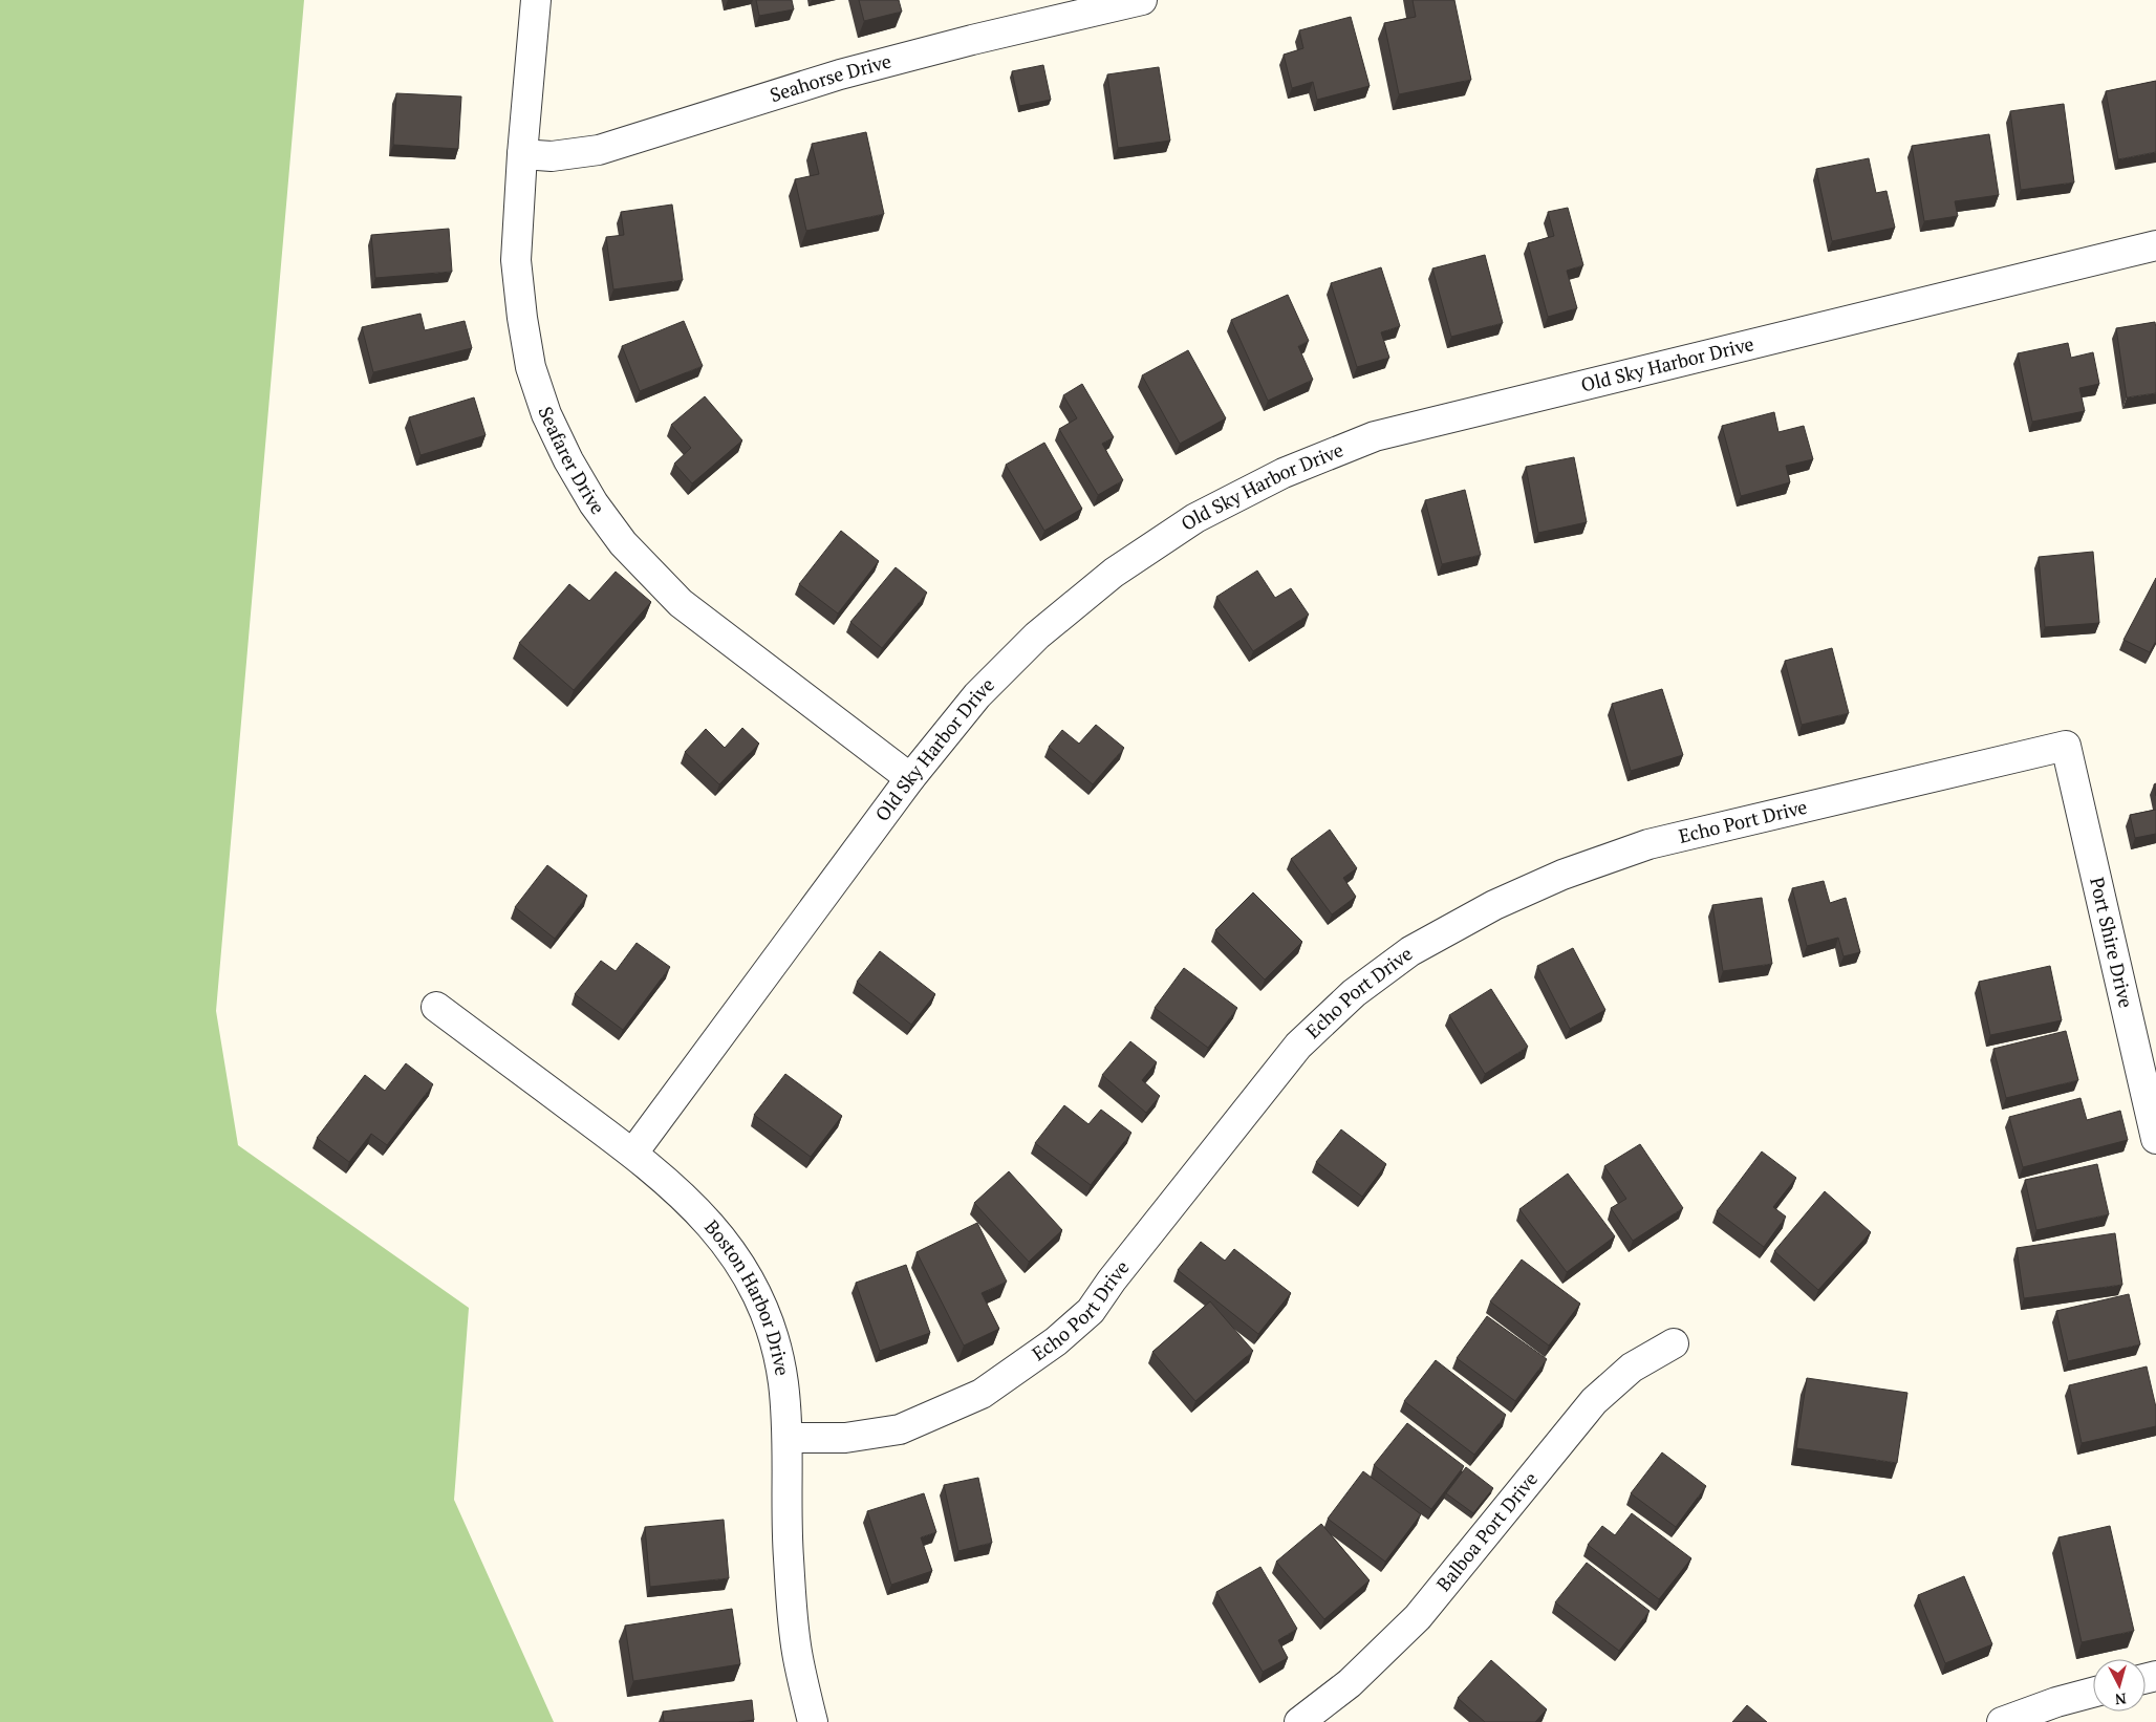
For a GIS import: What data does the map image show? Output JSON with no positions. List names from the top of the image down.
{
  "streets": {
    "street": [
      "Seahorse Drive",
      "Old Sky Harbor Drive",
      "Seafarer Drive",
      "Echo Port Drive",
      "Port Shire Drive",
      "Boston Harbor Drive",
      "Balboa Port Drive"
    ]
  },
  "crossings": [
    ["Seahorse Drive", "Seafarer Drive"],
    ["Old Sky Harbor Drive", "Seafarer Drive"],
    ["Old Sky Harbor Drive", "Boston Harbor Drive"],
    ["Echo Port Drive", "Port Shire Drive"],
    ["Echo Port Drive", "Boston Harbor Drive"]
  ],
  "north": "bottom"
}
